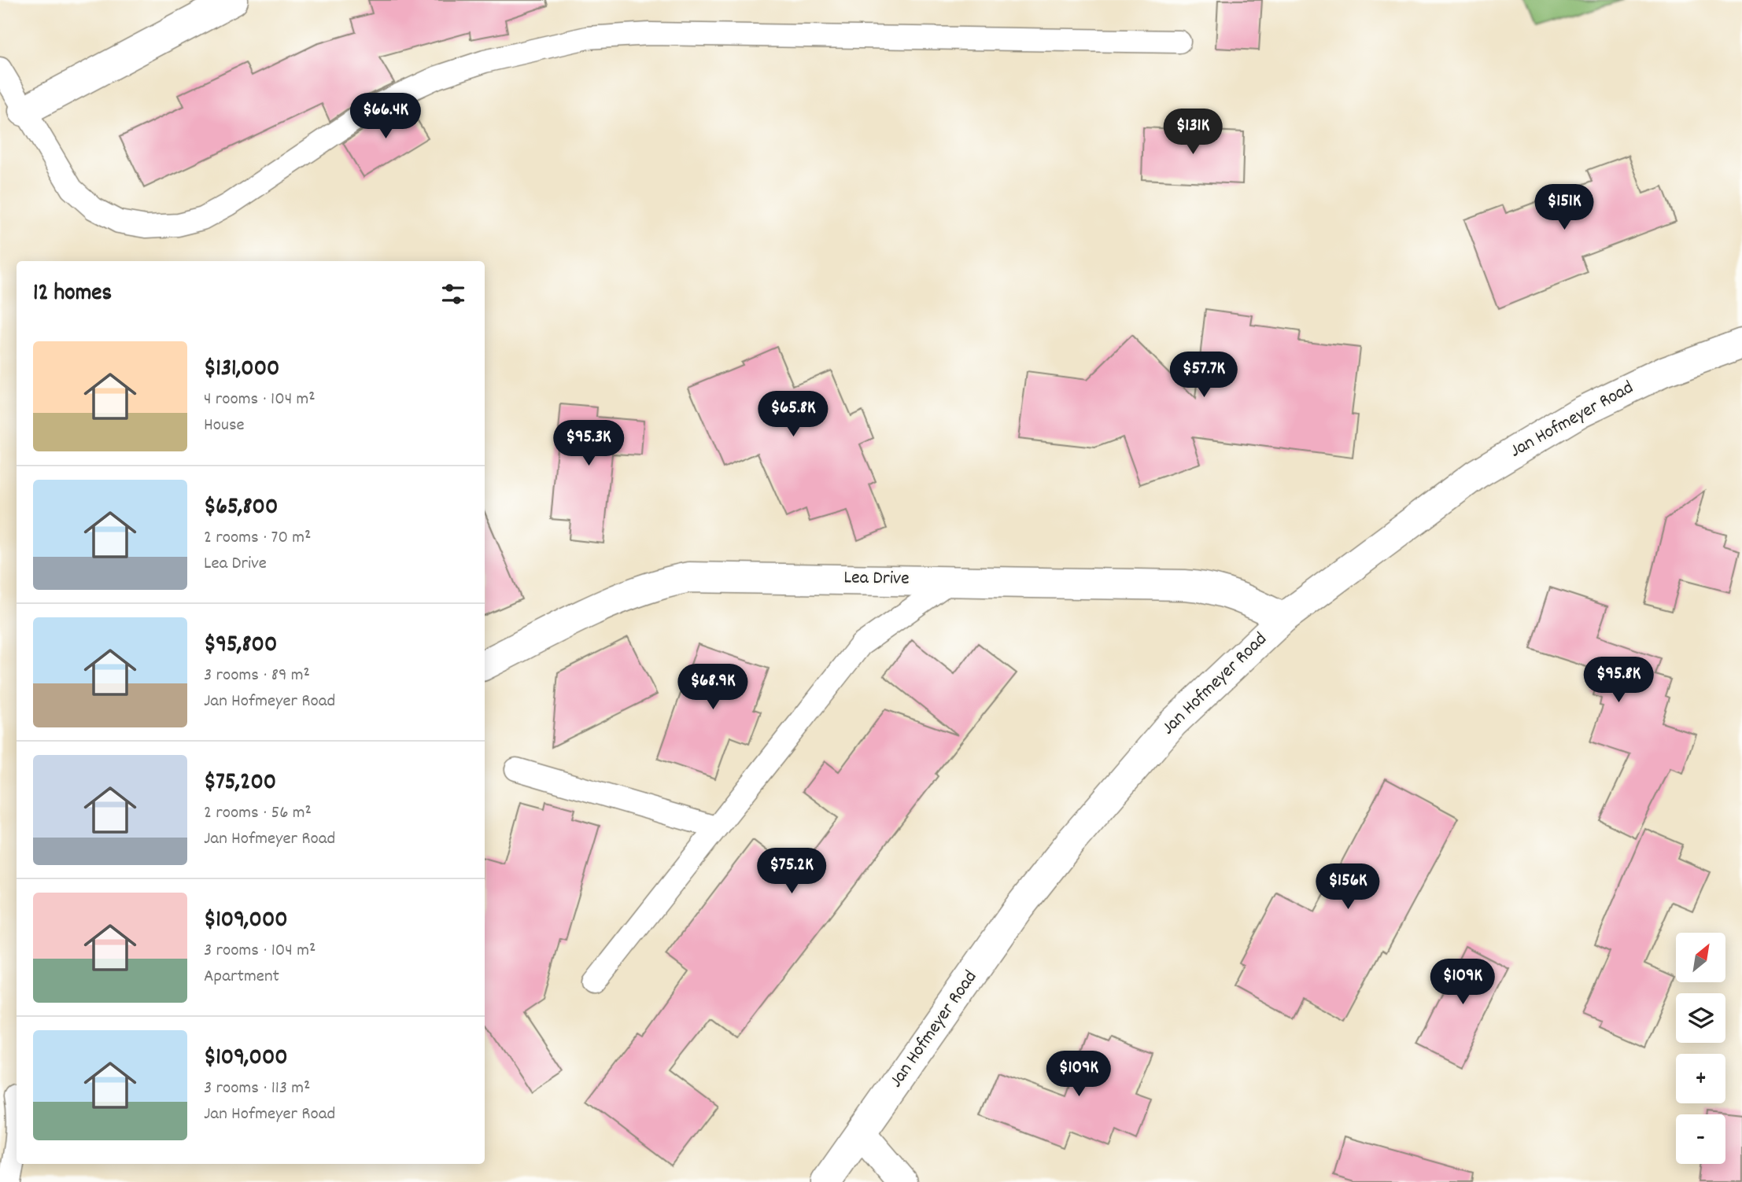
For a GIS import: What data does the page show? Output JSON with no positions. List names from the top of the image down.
{
  "streets": {
    "street": ["Jan Hofmeyer Road", "Lea Drive"]
  },
  "crossings": [
    ["Jan Hofmeyer Road", "Lea Drive"]
  ],
  "north": "top right",
  "page": {
    "price": [
      "$66.4K",
      "$131K",
      "$151K",
      "$57.7K",
      "$65.8K",
      "$95.3K",
      "$95.8K",
      "$68.9K",
      "$75.2K",
      "$156K",
      "$109K",
      "$109K"
    ],
    "heading": "12 homes",
    "list": [
      {
        "name": "$131,000",
        "note": "4 rooms · 104 m² · House"
      },
      {
        "name": "$65,800",
        "note": "2 rooms · 70 m² · Lea Drive"
      },
      {
        "name": "$95,800",
        "note": "3 rooms · 89 m² · Jan Hofmeyer Road"
      },
      {
        "name": "$75,200",
        "note": "2 rooms · 56 m² · Jan Hofmeyer Road"
      },
      {
        "name": "$109,000",
        "note": "3 rooms · 104 m² · Apartment"
      },
      {
        "name": "$109,000",
        "note": "3 rooms · 113 m² · Jan Hofmeyer Road"
      }
    ],
    "map_buttons": ["+", "−"]
  }
}
